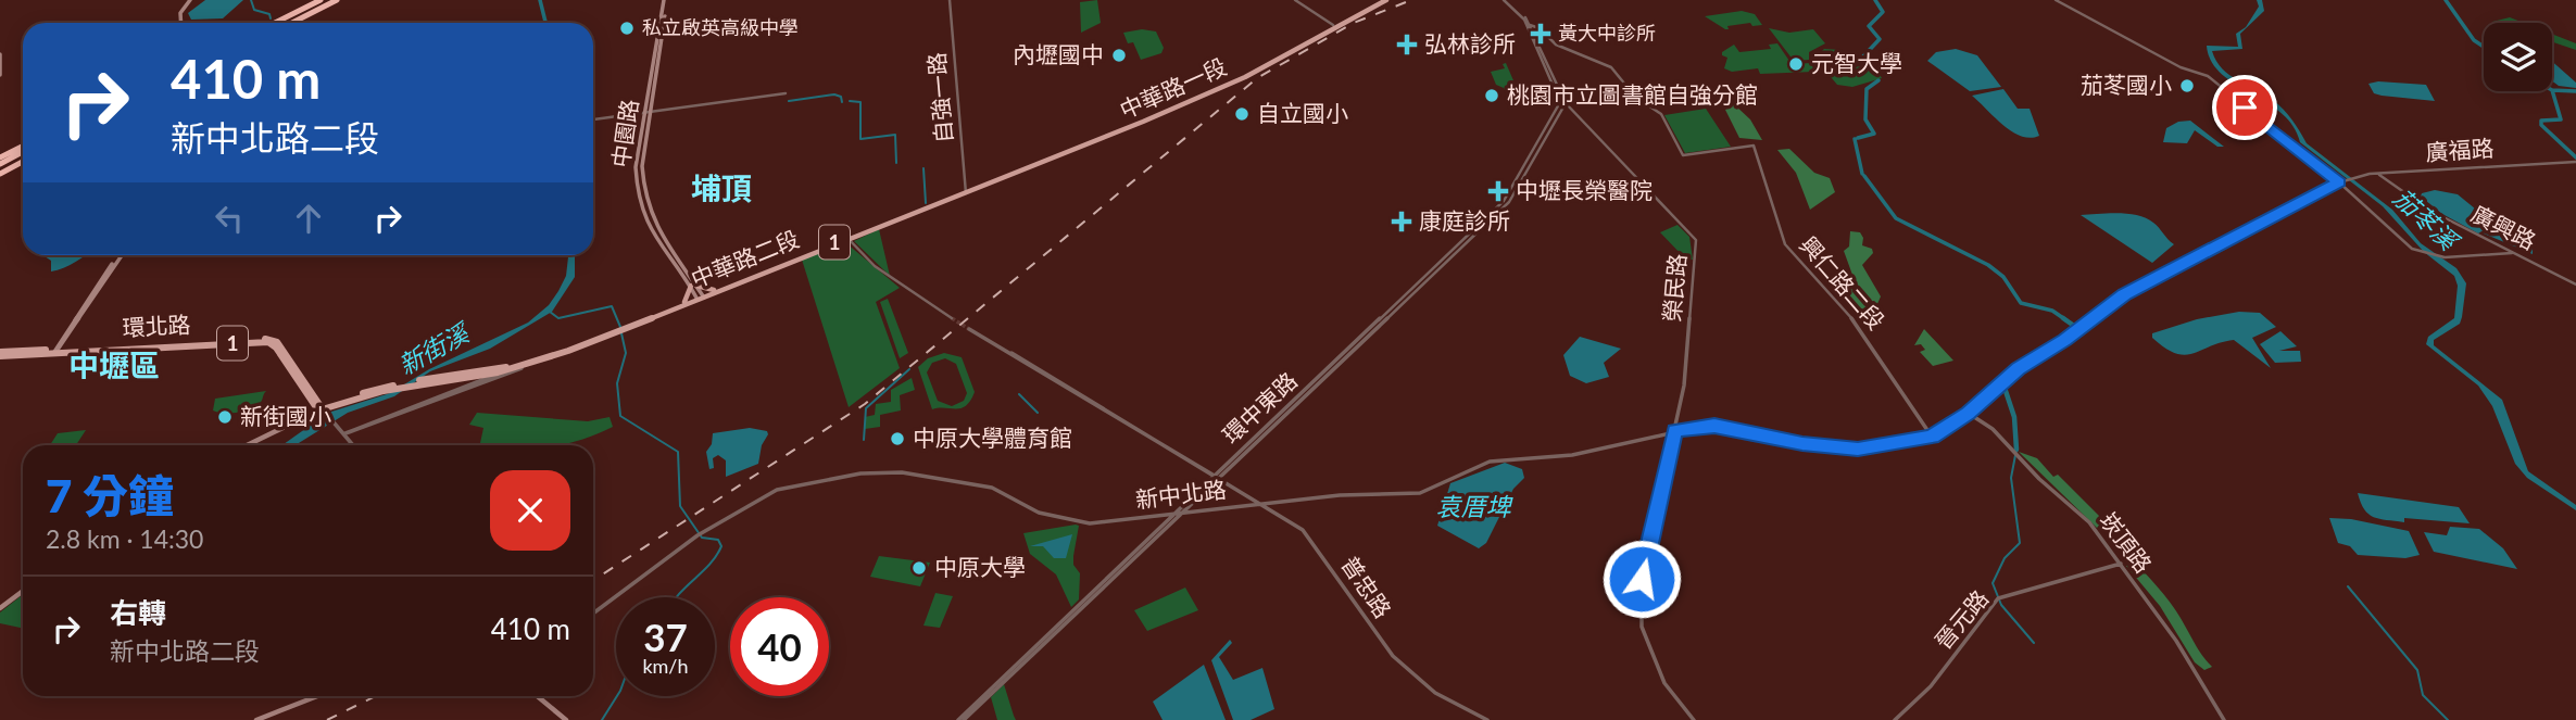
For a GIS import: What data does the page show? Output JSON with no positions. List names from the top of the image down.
{
  "streets": {
    "main road": [
      "中華路一段",
      "中園路",
      "1",
      "中華路二段",
      "環北路"
    ],
    "street": [
      "自強一路",
      "廣福路",
      "廣興路",
      "興仁路二段",
      "榮民路",
      "環中東路",
      "新中北路",
      "崁頂路",
      "普忠路",
      "晉元路"
    ]
  },
  "crossings": [
    ["中華路一段", "自強一路"],
    ["中華路一段", "中華路二段"],
    ["自強一路", "中華路二段"],
    ["中園路", "中華路二段"],
    ["廣福路", "廣興路"],
    ["1", "中華路二段"],
    ["1", "環北路"],
    ["興仁路二段", "榮民路"],
    ["興仁路二段", "新中北路"],
    ["榮民路", "環中東路"],
    ["榮民路", "新中北路"],
    ["環中東路", "新中北路"],
    ["環中東路", "普忠路"],
    ["新中北路", "普忠路"],
    ["崁頂路", "晉元路"]
  ],
  "districts": ["埔頂", "中壢區"],
  "water": ["茄苳溪", "新街溪", "袁厝埤"],
  "places": {
    "other": [
      "私立啟英高級中學",
      "內壢國中",
      "元智大學",
      "茄苳國小",
      "桃園市立圖書館自強分館",
      "自立國小",
      "新街國小",
      "中原大學體育館",
      "中原大學"
    ],
    "health": [
      "黃大中診所",
      "弘林診所",
      "中壢長榮醫院",
      "康庭診所"
    ]
  },
  "page": {
    "turn": ["410 m", "新中北路二段"],
    "heading": ["7 分鐘", "2.8 km · 14:30"],
    "list": [
      {
        "name": "右轉",
        "note": "新中北路二段",
        "value": "410 m"
      }
    ],
    "speed": "37 km/h",
    "limit": "40"
  }
}
